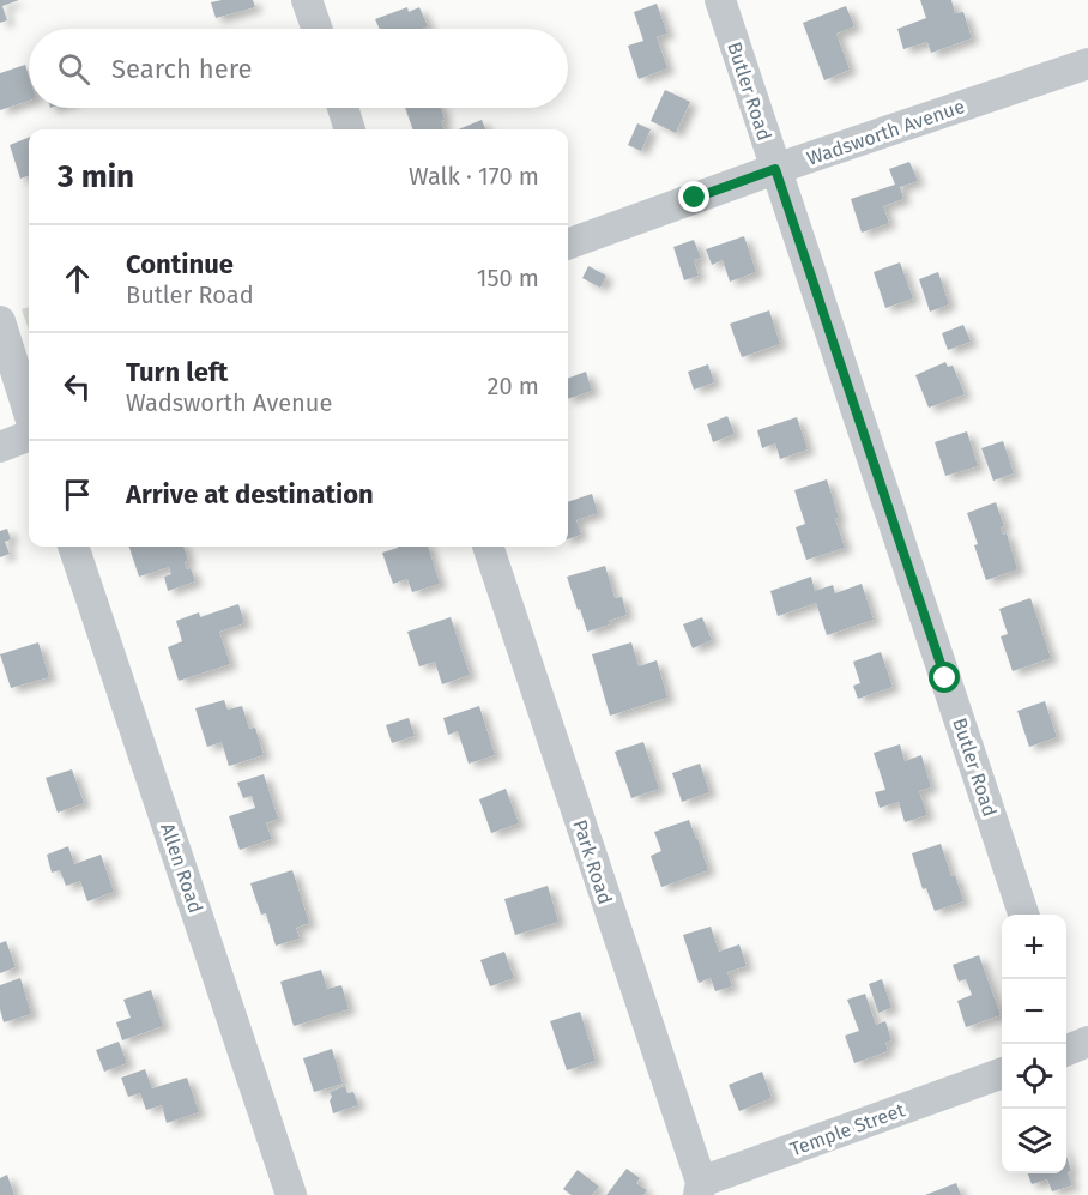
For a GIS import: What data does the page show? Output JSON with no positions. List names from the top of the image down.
{
  "streets": {
    "street": [
      "Butler Road",
      "Wadsworth Avenue",
      "Park Road",
      "Allen Road",
      "Temple Street"
    ]
  },
  "crossings": [
    ["Butler Road", "Wadsworth Avenue"],
    ["Park Road", "Temple Street"]
  ],
  "page": {
    "search": "Search here",
    "heading": ["3 min", "Walk · 170 m"],
    "list": [
      ["Continue", "Butler Road", "150 m"],
      ["Turn left", "Wadsworth Avenue", "20 m"],
      "Arrive at destination"
    ],
    "map_buttons": ["+", "−"]
  }
}
